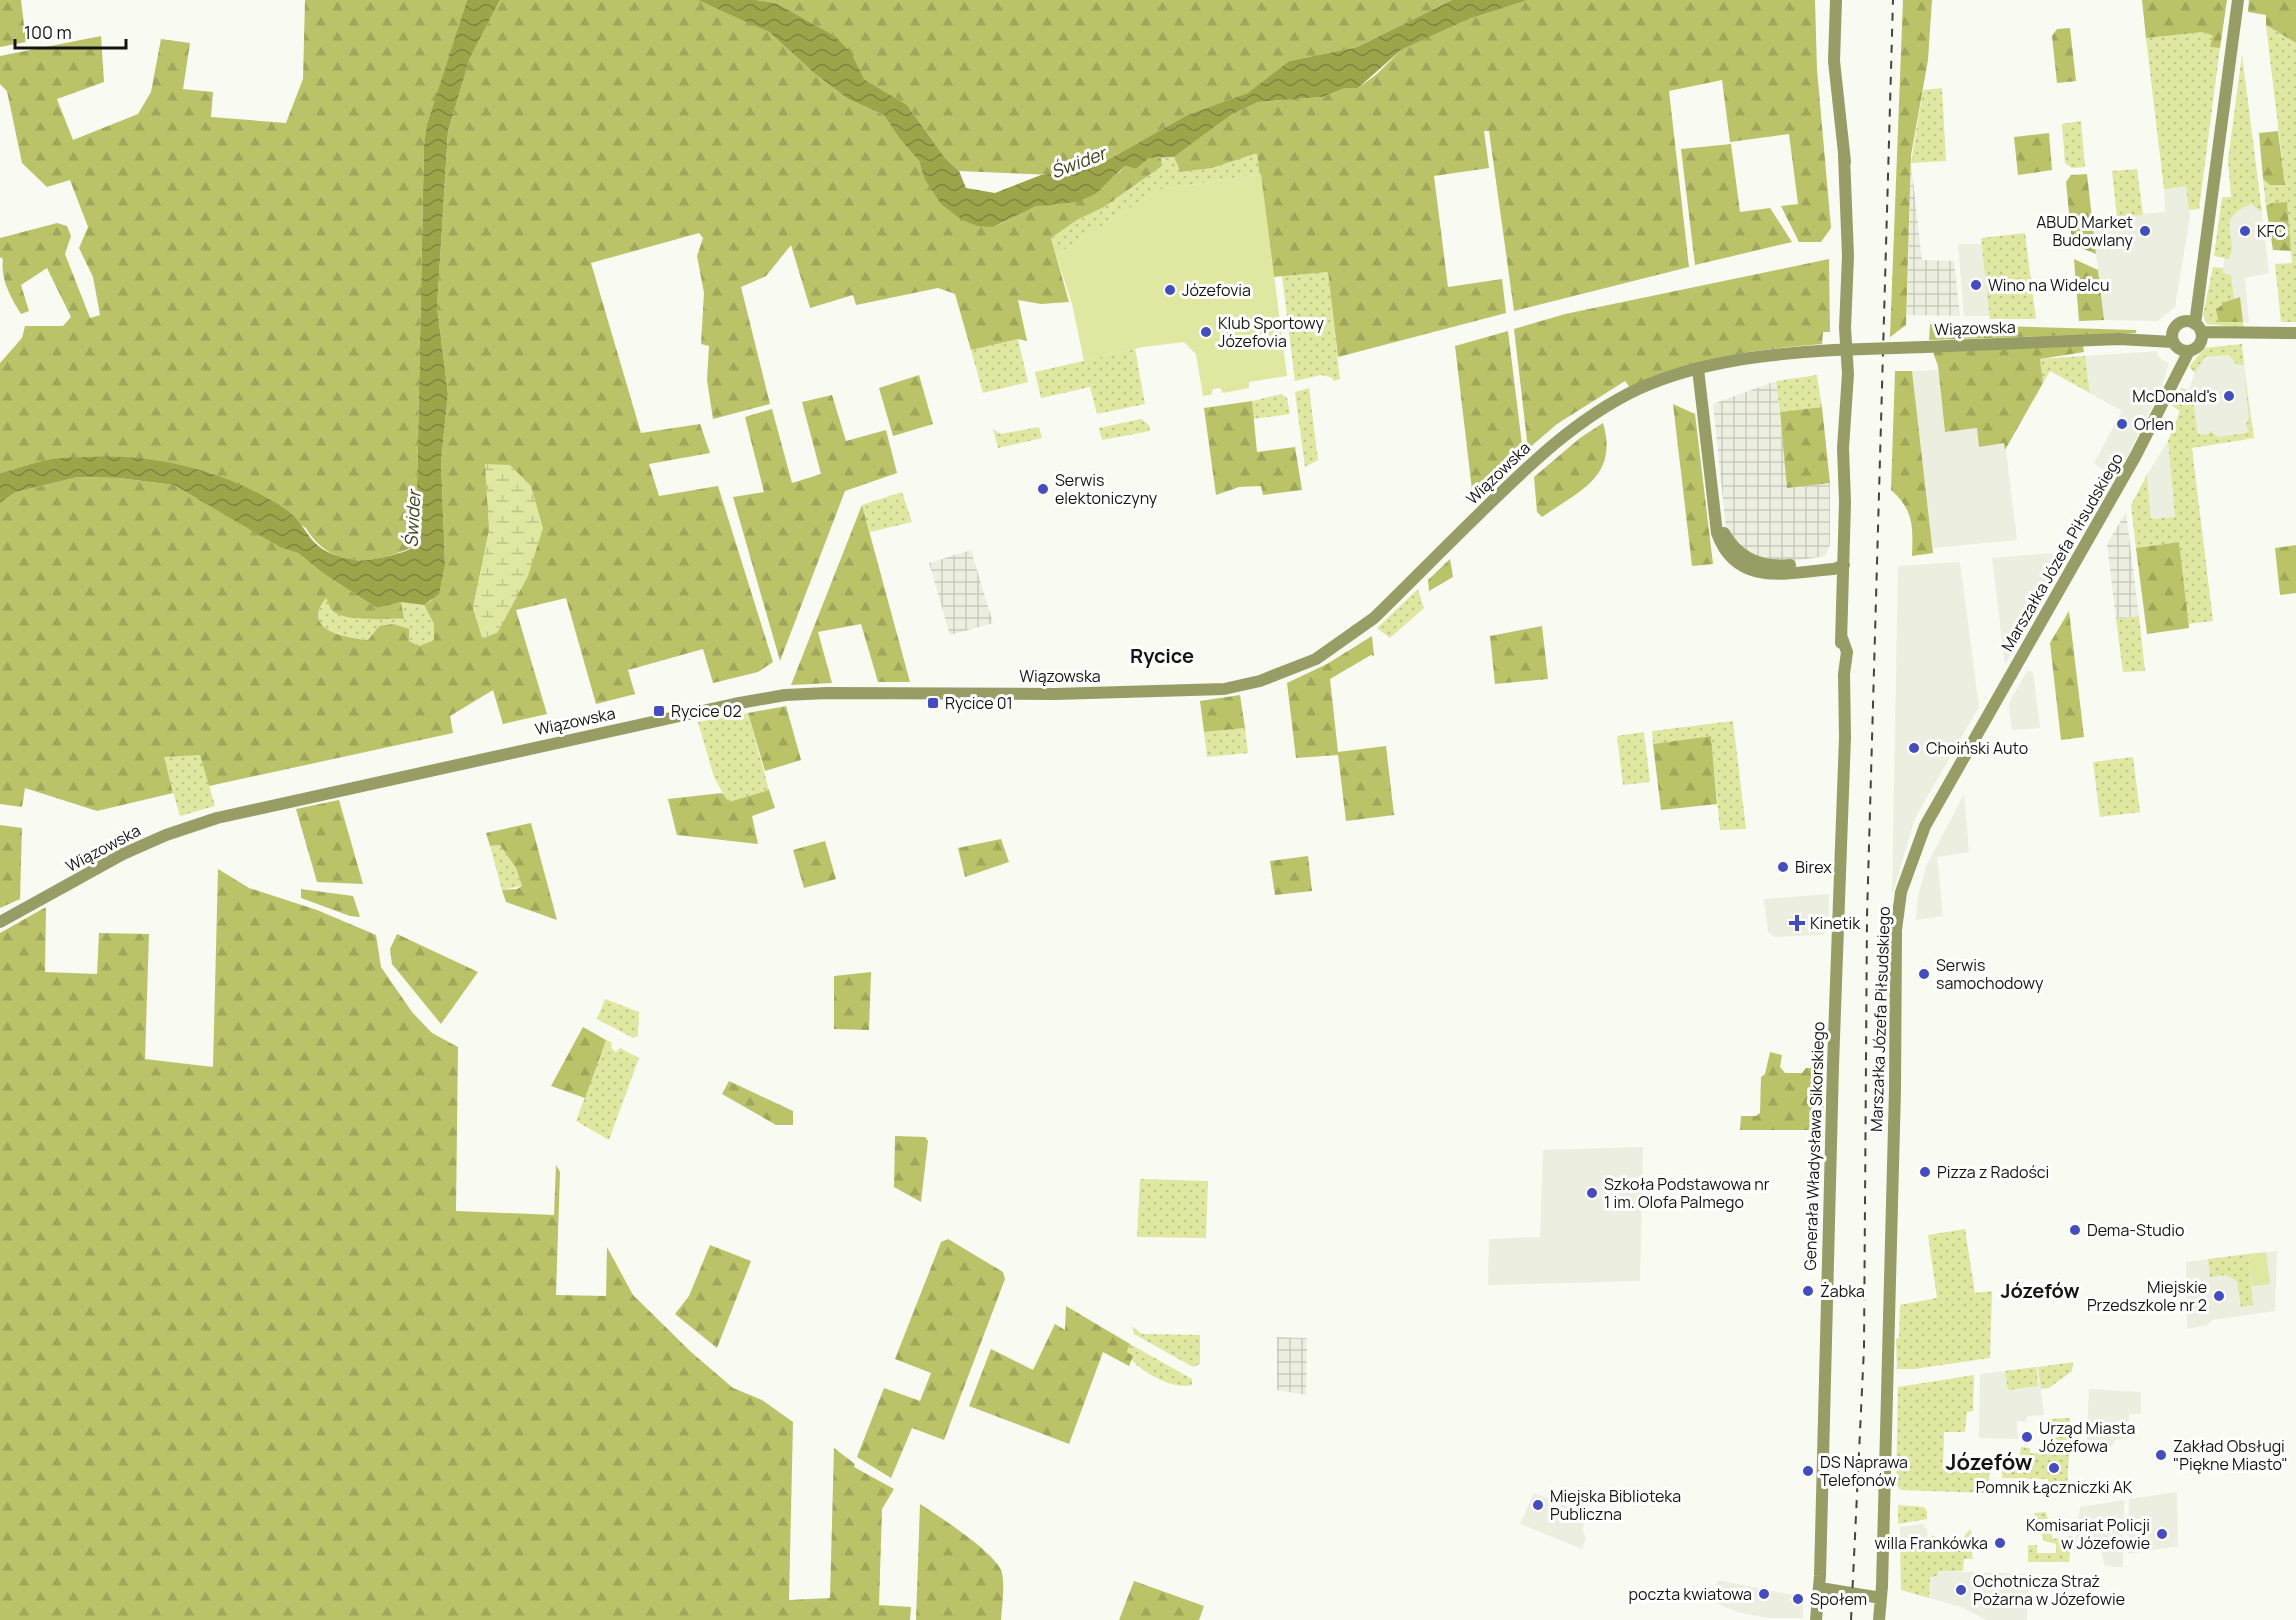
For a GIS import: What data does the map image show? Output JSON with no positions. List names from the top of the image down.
{
  "streets": {
    "main road": ["Wiązowska", "Marszałka Józefa Piłsudskiego", "Generała Władysława Sikorskiego"]
  },
  "crossings": [
    ["Wiązowska", "Marszałka Józefa Piłsudskiego"]
  ],
  "districts": ["Rycice", "Józefów", "Józefów"],
  "water": ["Świder"],
  "places": {
    "other": [
      "ABUD Market Budowlany",
      "KFC",
      "Wino na Widelcu",
      "Józefovia",
      "Klub Sportowy Józefovia",
      "McDonald's",
      "Orlen",
      "Serwis elektoniczyny",
      "Choiński Auto",
      "Birex",
      "Serwis samochodowy",
      "Pizza z Radości",
      "Szkoła Podstawowa nr 1 im. Olofa Palmego",
      "Dema-Studio",
      "Żabka",
      "Miejskie Przedszkole nr 2",
      "Urząd Miasta Józefowa",
      "Zakład Obsługi \"Piękne Miasto\"",
      "Pomnik Łączniczki AK",
      "DS Naprawa Telefonów",
      "Miejska Biblioteka Publiczna",
      "Komisariat Policji w Józefowie",
      "willa Frankówka",
      "Ochotnicza Straż Pożarna w Józefowie",
      "poczta kwiatowa",
      "Społem"
    ],
    "transit": ["Rycice 01", "Rycice 02"],
    "health": ["Kinetik"]
  },
  "scale_bar": "100 m"
}
